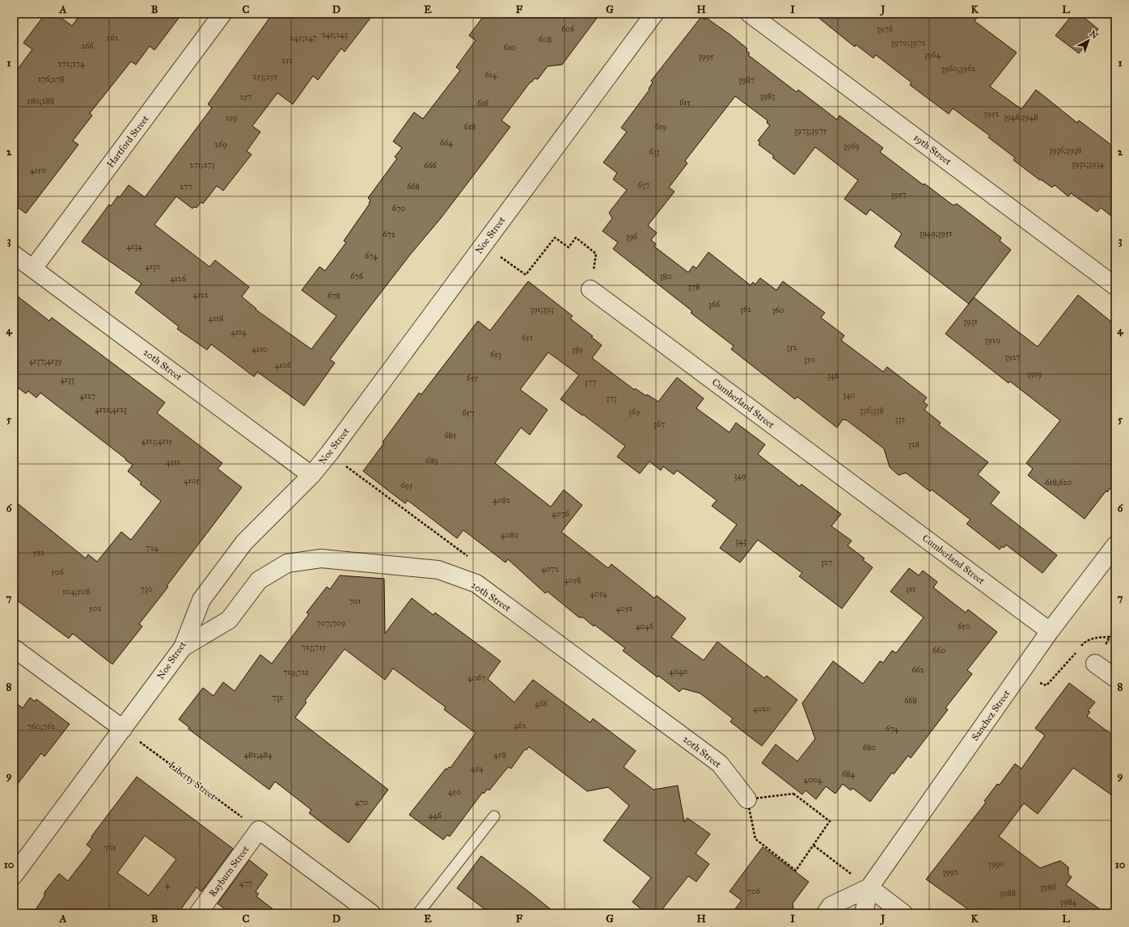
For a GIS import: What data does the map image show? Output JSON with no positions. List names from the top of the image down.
{
  "streets": {
    "street": [
      "Hartford Street",
      "19th Street",
      "Noe Street",
      "20th Street",
      "Cumberland Street",
      "Sanchez Street",
      "Rayburn Street"
    ],
    "path": ["Liberty Street"]
  },
  "crossings": [
    ["Hartford Street", "20th Street"],
    ["Noe Street", "20th Street"],
    ["Noe Street", "Liberty Street"],
    ["Cumberland Street", "Sanchez Street"],
    ["Liberty Street", "Rayburn Street"]
  ],
  "house_numbers": [
    "606",
    "3976",
    "241;243",
    "262",
    "245;247",
    "608",
    "3970;3972",
    "266",
    "610",
    "3964",
    "3995",
    "251",
    "272;274",
    "3960;3962",
    "614",
    "253;255",
    "276;278",
    "3987",
    "3983",
    "257",
    "280;288",
    "615",
    "616",
    "3952",
    "3946;3948",
    "259",
    "618",
    "619",
    "3973;3975",
    "664",
    "269",
    "3969",
    "3936;3938",
    "633",
    "3932;3934",
    "271;273",
    "666",
    "4150",
    "637",
    "277",
    "668",
    "3957",
    "670",
    "3949;3951",
    "672",
    "396",
    "4134",
    "674",
    "4130",
    "676",
    "380",
    "4126",
    "378",
    "4122",
    "678",
    "366",
    "391;393",
    "362",
    "360",
    "4118",
    "3931",
    "4114",
    "651",
    "3929",
    "352",
    "4110",
    "385",
    "653",
    "3927",
    "350",
    "4137;4139",
    "4106",
    "3919",
    "348",
    "655",
    "4133",
    "377",
    "340",
    "4127",
    "373",
    "4121;4123",
    "336;338",
    "369",
    "657",
    "332",
    "367",
    "685",
    "4113;4115",
    "328",
    "689",
    "4111",
    "349",
    "4105",
    "618;620",
    "695",
    "4082",
    "4076",
    "4080",
    "343",
    "724",
    "522",
    "327",
    "4072",
    "506",
    "4058",
    "730",
    "311",
    "504;508",
    "4054",
    "701",
    "502",
    "4052",
    "707;709",
    "4046",
    "650",
    "713;715",
    "660",
    "662",
    "4040",
    "719;721",
    "4067",
    "731",
    "668",
    "466",
    "4020",
    "462",
    "760;762",
    "674",
    "680",
    "482;484",
    "458",
    "454",
    "684",
    "4004",
    "450",
    "470",
    "446",
    "761",
    "3990",
    "3992",
    "477",
    "4",
    "3986",
    "706",
    "3988",
    "3984"
  ],
  "north": "top right",
  "grid": {
    "columns": [
      "A",
      "B",
      "C",
      "D",
      "E",
      "F",
      "G",
      "H",
      "I",
      "J",
      "K",
      "L"
    ],
    "rows": [
      "1",
      "2",
      "3",
      "4",
      "5",
      "6",
      "7",
      "8",
      "9",
      "10"
    ]
  }
}
